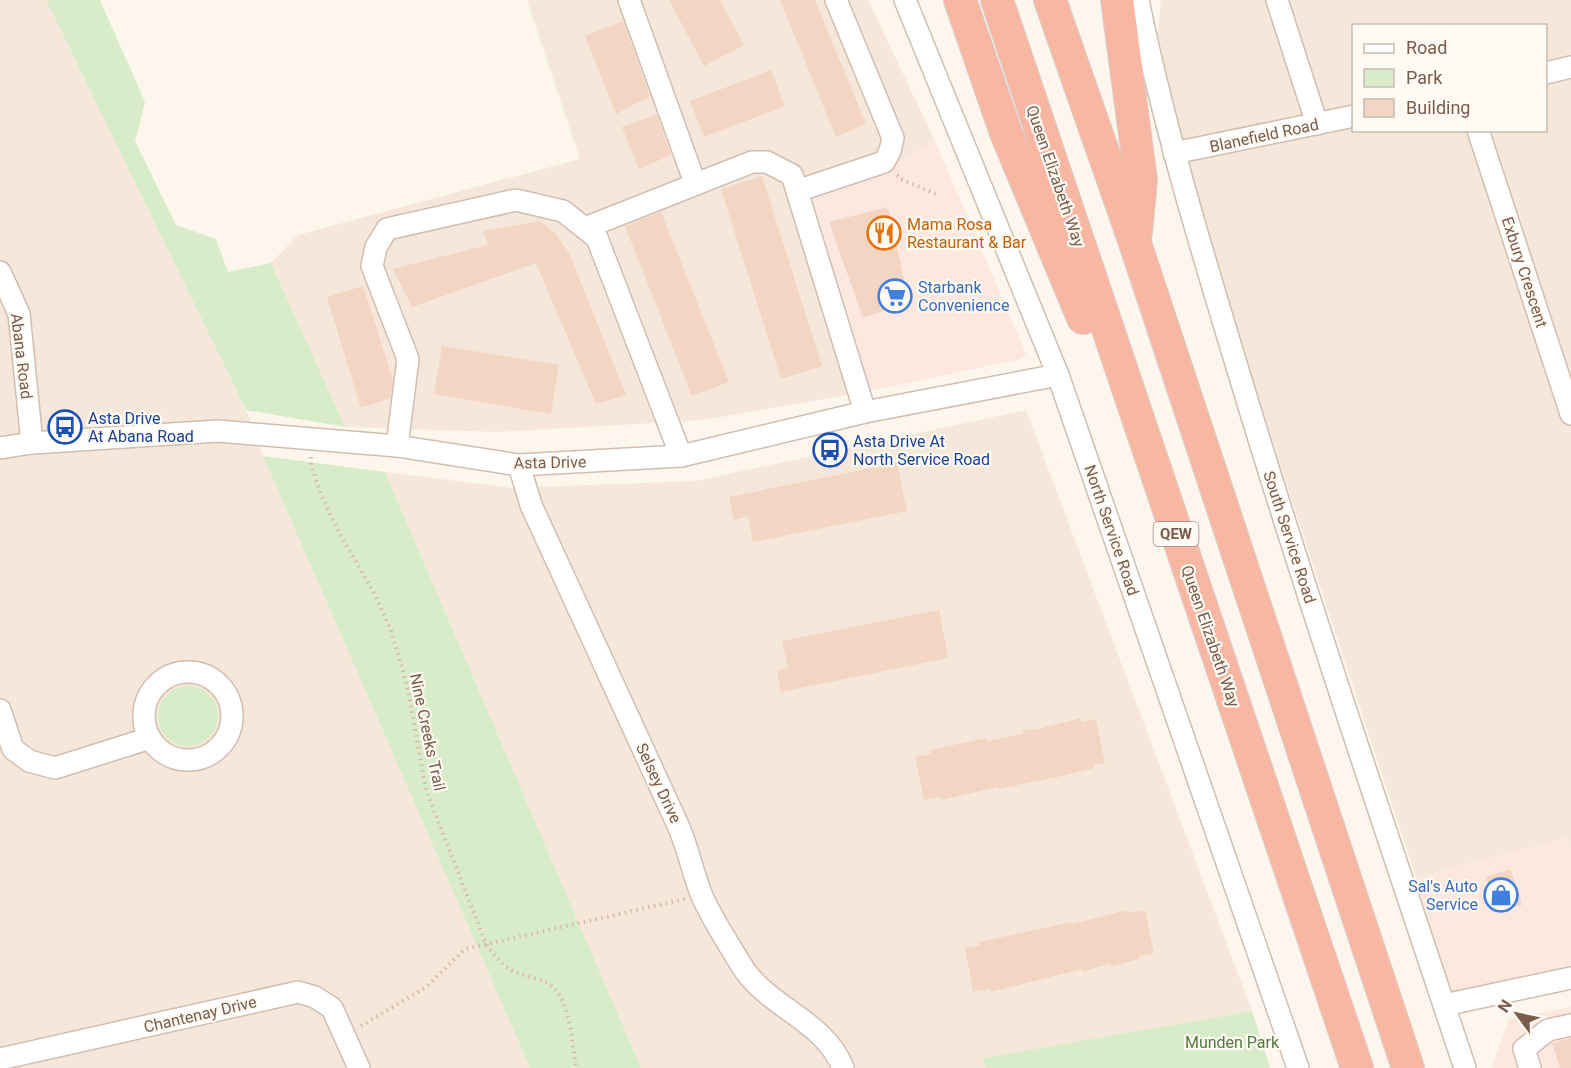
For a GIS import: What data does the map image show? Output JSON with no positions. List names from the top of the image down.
{
  "streets": {
    "highway": ["Queen Elizabeth Way", "QEW"],
    "street": [
      "Blanefield Road",
      "Exbury Crescent",
      "Abana Road",
      "Asta Drive",
      "North Service Road",
      "South Service Road",
      "Selsey Drive",
      "Chantenay Drive"
    ],
    "path": ["Nine Creeks Trail"]
  },
  "crossings": [
    ["Blanefield Road", "South Service Road"],
    ["Abana Road", "Asta Drive"],
    ["Asta Drive", "North Service Road"],
    ["Asta Drive", "Nine Creeks Trail"],
    ["Asta Drive", "Selsey Drive"]
  ],
  "parks": ["Munden Park"],
  "places": {
    "restaurant": ["Mama Rosa Restaurant & Bar"],
    "supermarket": ["Starbank Convenience"],
    "bus stop": ["Asta Drive At Abana Road", "Asta Drive At North Service Road"],
    "shop": ["Sal's Auto Service"]
  },
  "legend": ["Road", "Park", "Building"],
  "north": "top left"
}
